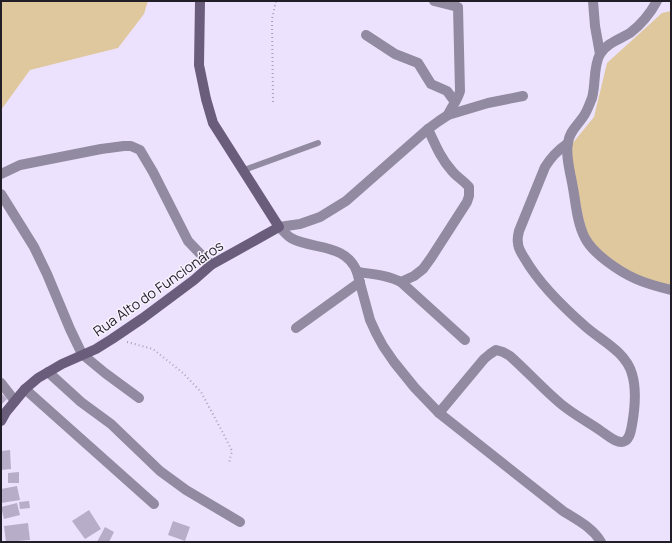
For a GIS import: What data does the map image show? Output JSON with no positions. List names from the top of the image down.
{
  "streets": {
    "street": ["Rua Alto do Funcionáros"]
  }
}
